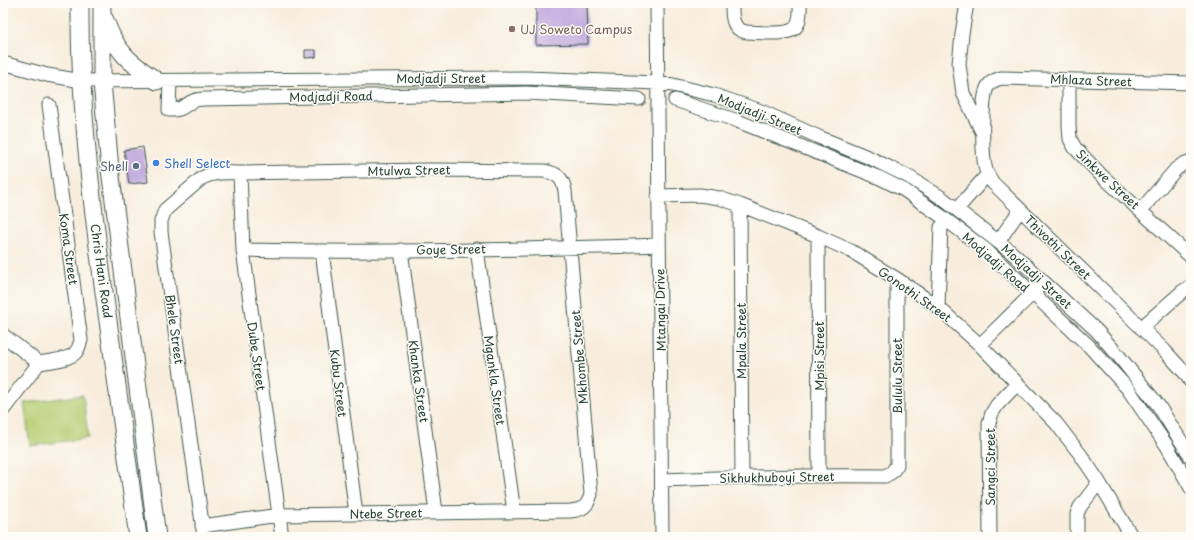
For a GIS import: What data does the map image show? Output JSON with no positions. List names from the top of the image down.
{
  "streets": {
    "main road": ["Chris Hani Road"],
    "street": [
      "Modjadji Street",
      "Mhlaza Street",
      "Modjadji Road",
      "Mtulwa Street",
      "Sinkwe Street",
      "Thivothi Street",
      "Koma Street",
      "Goye Street",
      "Gonothi Street",
      "Mtangai Drive",
      "Bhele Street",
      "Mpala Street",
      "Dube Street",
      "Mpisi Street",
      "Mkhombe Street",
      "Bululu Street",
      "Mgankla Street",
      "Khanka Street",
      "Kubu Street",
      "Sangci Street",
      "Sikhukhuboyi Street",
      "Ntebe Street"
    ]
  },
  "crossings": [
    ["Modjadji Street", "Modjadji Road"],
    ["Modjadji Street", "Chris Hani Road"],
    ["Modjadji Street", "Mtangai Drive"],
    ["Mhlaza Street", "Sinkwe Street"],
    ["Mtulwa Street", "Bhele Street"],
    ["Mtulwa Street", "Dube Street"],
    ["Mtulwa Street", "Mkhombe Street"],
    ["Goye Street", "Mtangai Drive"],
    ["Goye Street", "Dube Street"],
    ["Goye Street", "Mkhombe Street"],
    ["Goye Street", "Mgankla Street"],
    ["Goye Street", "Khanka Street"],
    ["Goye Street", "Kubu Street"],
    ["Gonothi Street", "Mtangai Drive"],
    ["Gonothi Street", "Mpala Street"],
    ["Gonothi Street", "Mpisi Street"],
    ["Gonothi Street", "Bululu Street"],
    ["Gonothi Street", "Sangci Street"],
    ["Mtangai Drive", "Sikhukhuboyi Street"],
    ["Bhele Street", "Dube Street"],
    ["Bhele Street", "Ntebe Street"],
    ["Mpala Street", "Sikhukhuboyi Street"],
    ["Dube Street", "Ntebe Street"],
    ["Mpisi Street", "Sikhukhuboyi Street"],
    ["Mkhombe Street", "Ntebe Street"],
    ["Bululu Street", "Sikhukhuboyi Street"],
    ["Mgankla Street", "Ntebe Street"],
    ["Khanka Street", "Ntebe Street"],
    ["Kubu Street", "Ntebe Street"]
  ],
  "places": ["UJ Soweto Campus", "Shell Select", "Shell"]
}
